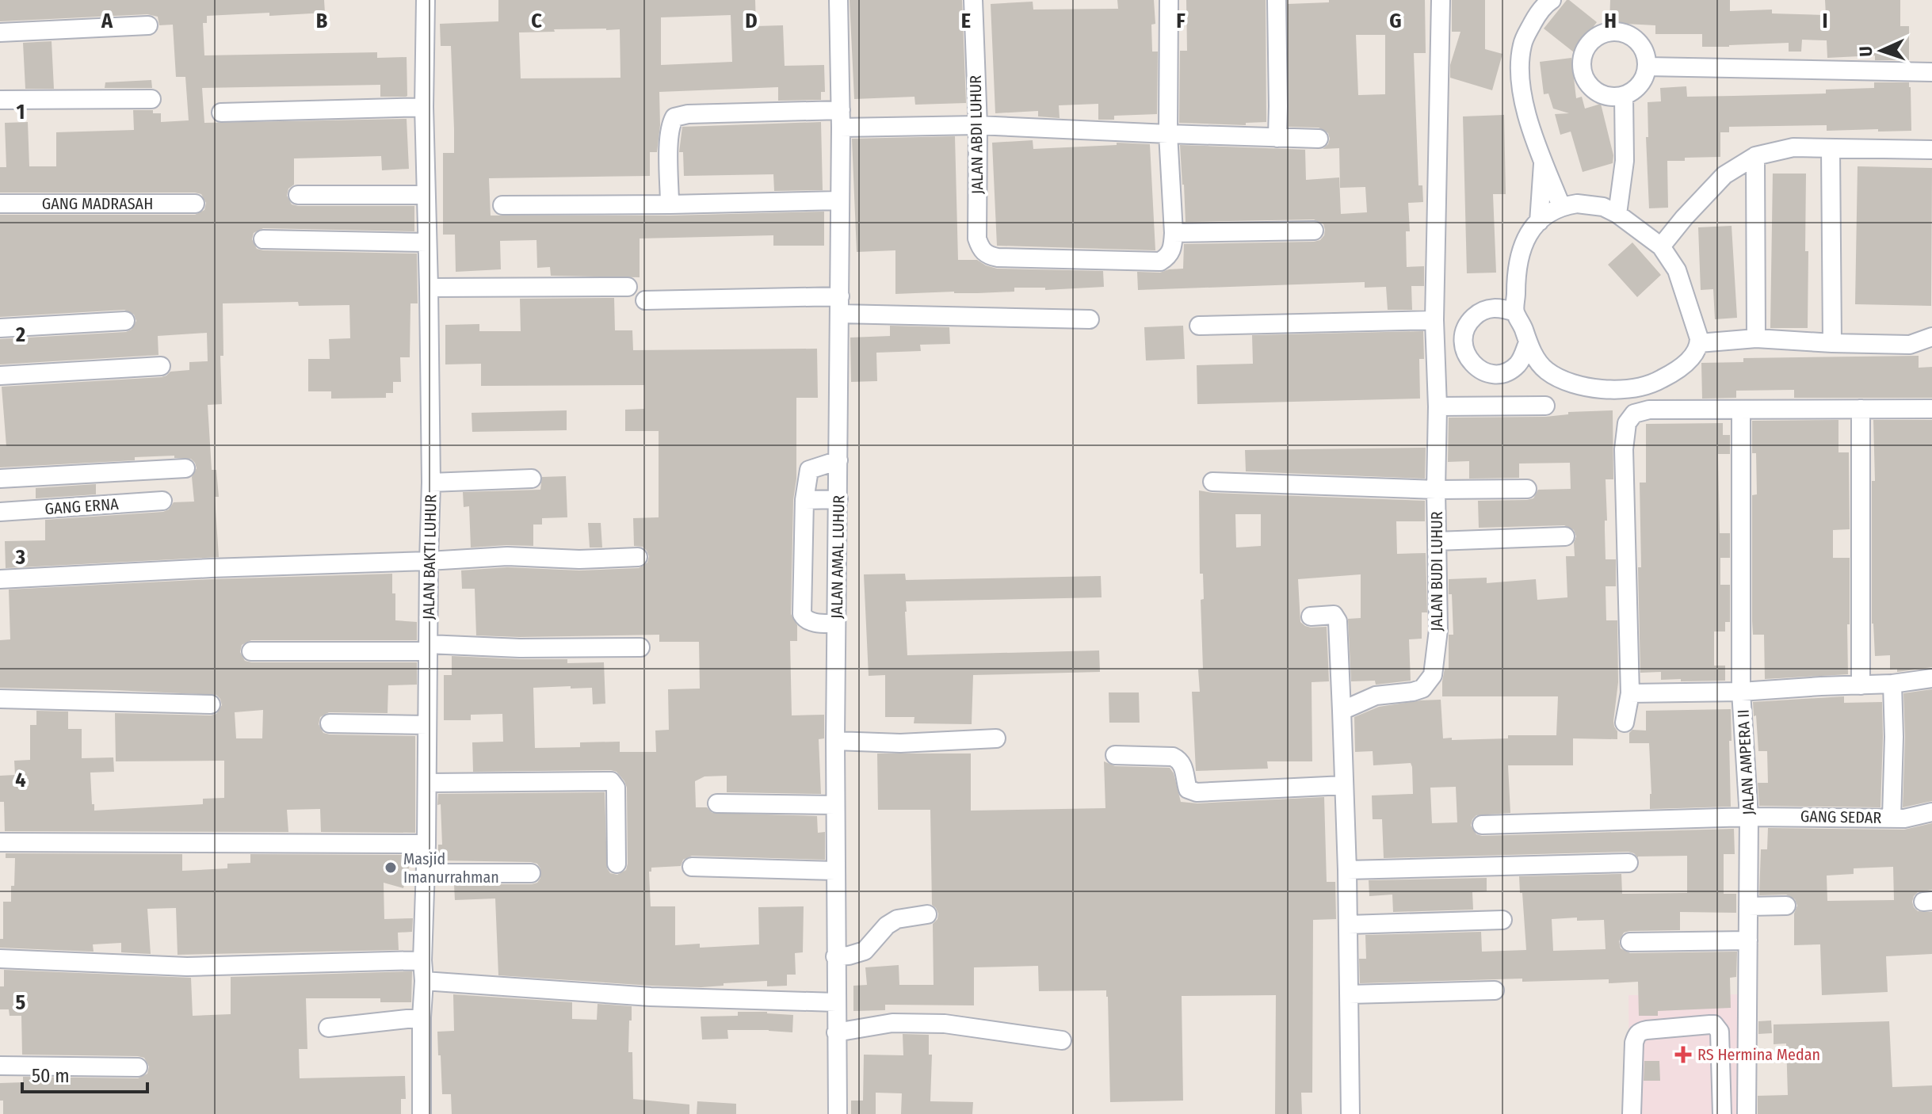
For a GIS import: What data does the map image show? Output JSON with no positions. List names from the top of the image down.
{
  "streets": {
    "street": [
      "JALAN ABDI LUHUR",
      "GANG MADRASAH",
      "GANG ERNA",
      "JALAN BAKTI LUHUR",
      "JALAN AMAL LUHUR",
      "JALAN BUDI LUHUR",
      "JALAN AMPERA II",
      "GANG SEDAR"
    ]
  },
  "crossings": [
    ["JALAN AMPERA II", "GANG SEDAR"]
  ],
  "places": {
    "other": ["Masjid Imanurrahman"],
    "health": ["RS Hermina Medan"]
  },
  "scale_bar": "50 m",
  "north": "left",
  "grid": {
    "columns": [
      "A",
      "B",
      "C",
      "D",
      "E",
      "F",
      "G",
      "H",
      "I"
    ],
    "rows": [
      "1",
      "2",
      "3",
      "4",
      "5"
    ]
  }
}
